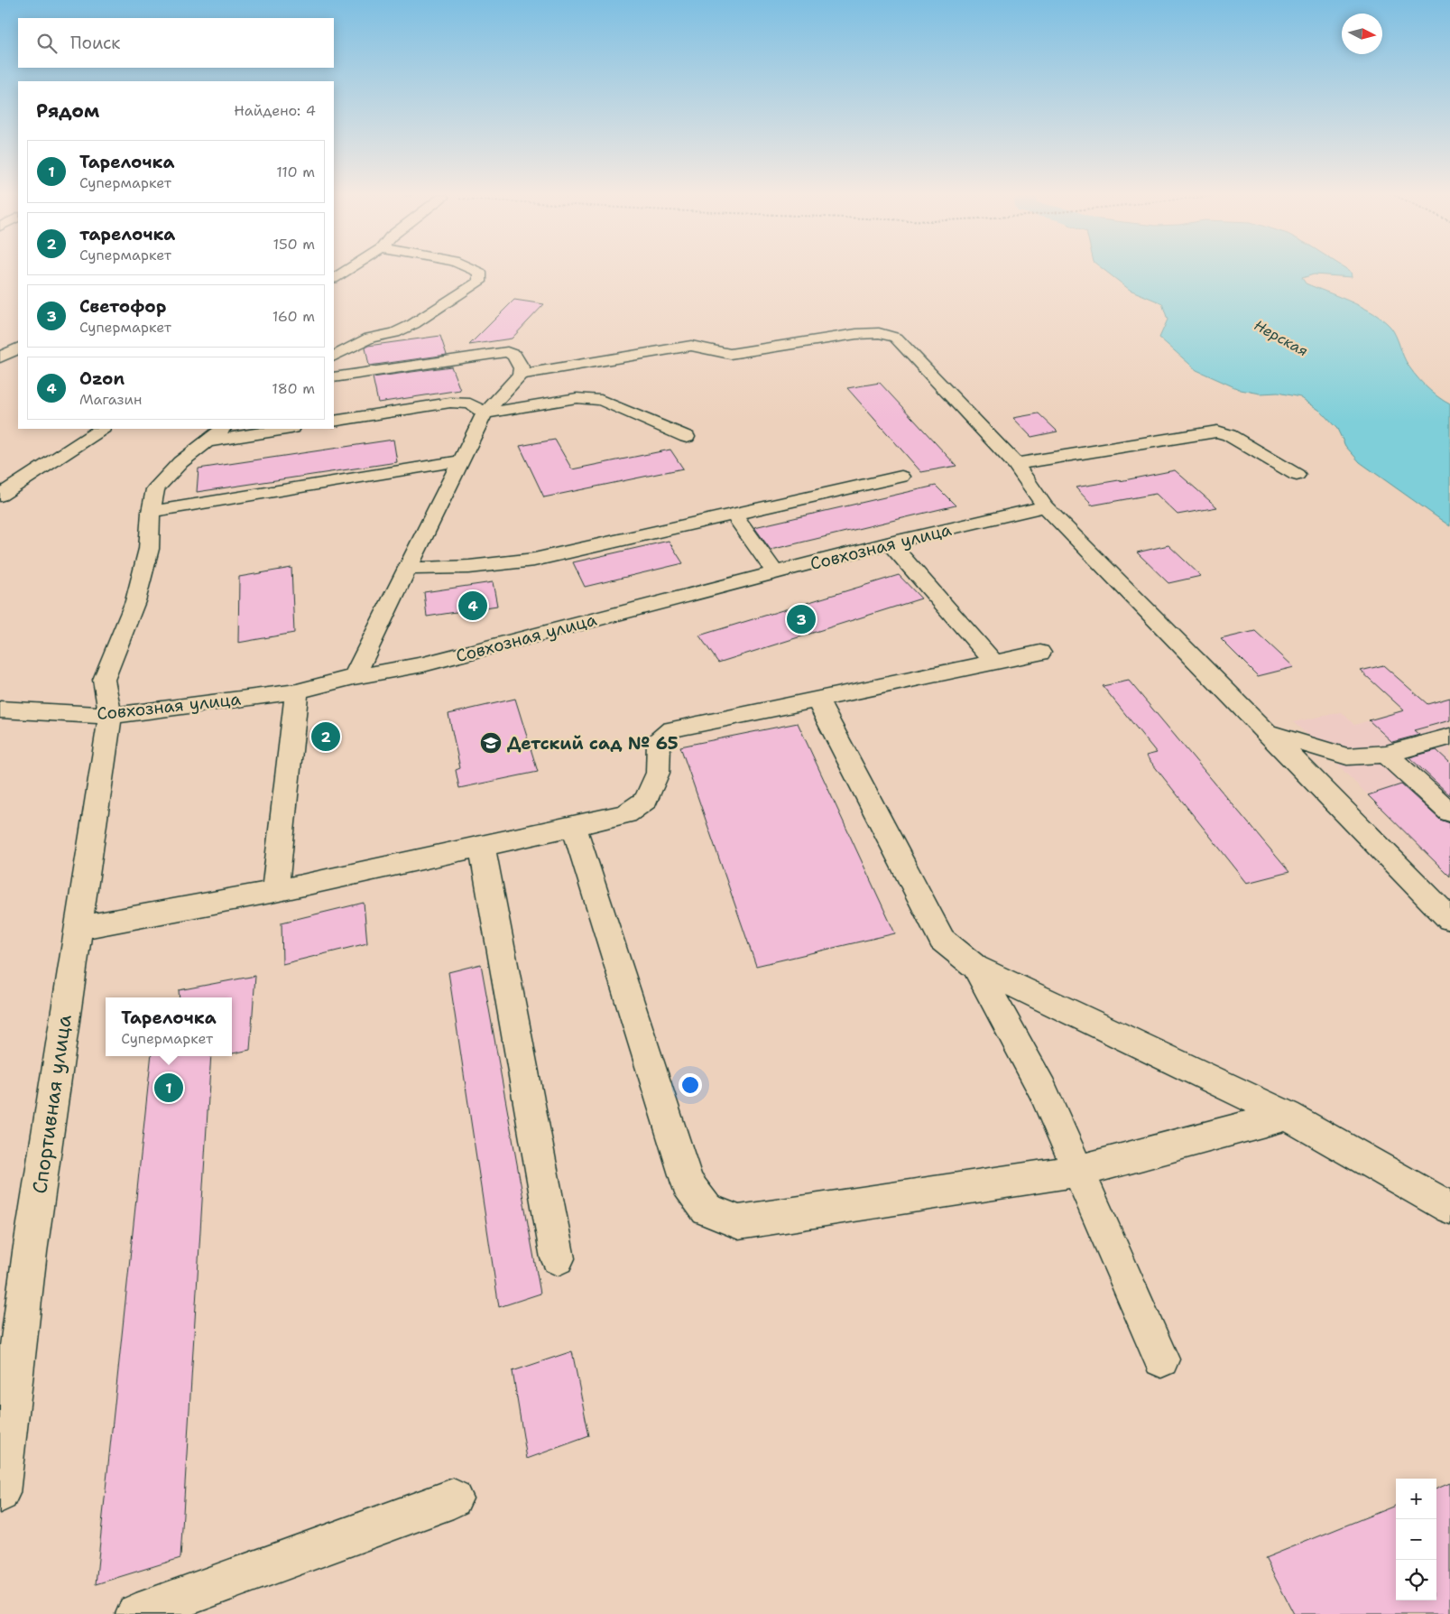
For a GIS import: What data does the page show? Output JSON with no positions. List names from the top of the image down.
{
  "streets": {
    "street": ["Совхозная улица", "Спортивная улица"]
  },
  "crossings": [
    ["Совхозная улица", "Спортивная улица"]
  ],
  "water": ["Нерская"],
  "places": {
    "school or university": ["Детский сад № 65"]
  },
  "north": "right",
  "page": {
    "search": "Поиск",
    "heading": ["Рядом", "Найдено: 4"],
    "list": [
      {
        "mark": "1",
        "name": "Тарелочка",
        "note": "Супермаркет",
        "value": "110 m"
      },
      {
        "mark": "2",
        "name": "тарелочка",
        "note": "Супермаркет",
        "value": "150 m"
      },
      {
        "mark": "3",
        "name": "Светофор",
        "note": "Супермаркет",
        "value": "160 m"
      },
      {
        "mark": "4",
        "name": "Ozon",
        "note": "Магазин",
        "value": "180 m"
      }
    ],
    "pins": [
      "4",
      "3",
      "2",
      "1"
    ],
    "popup": ["Тарелочка", "Супермаркет"],
    "map_buttons": ["+", "−"]
  }
}
